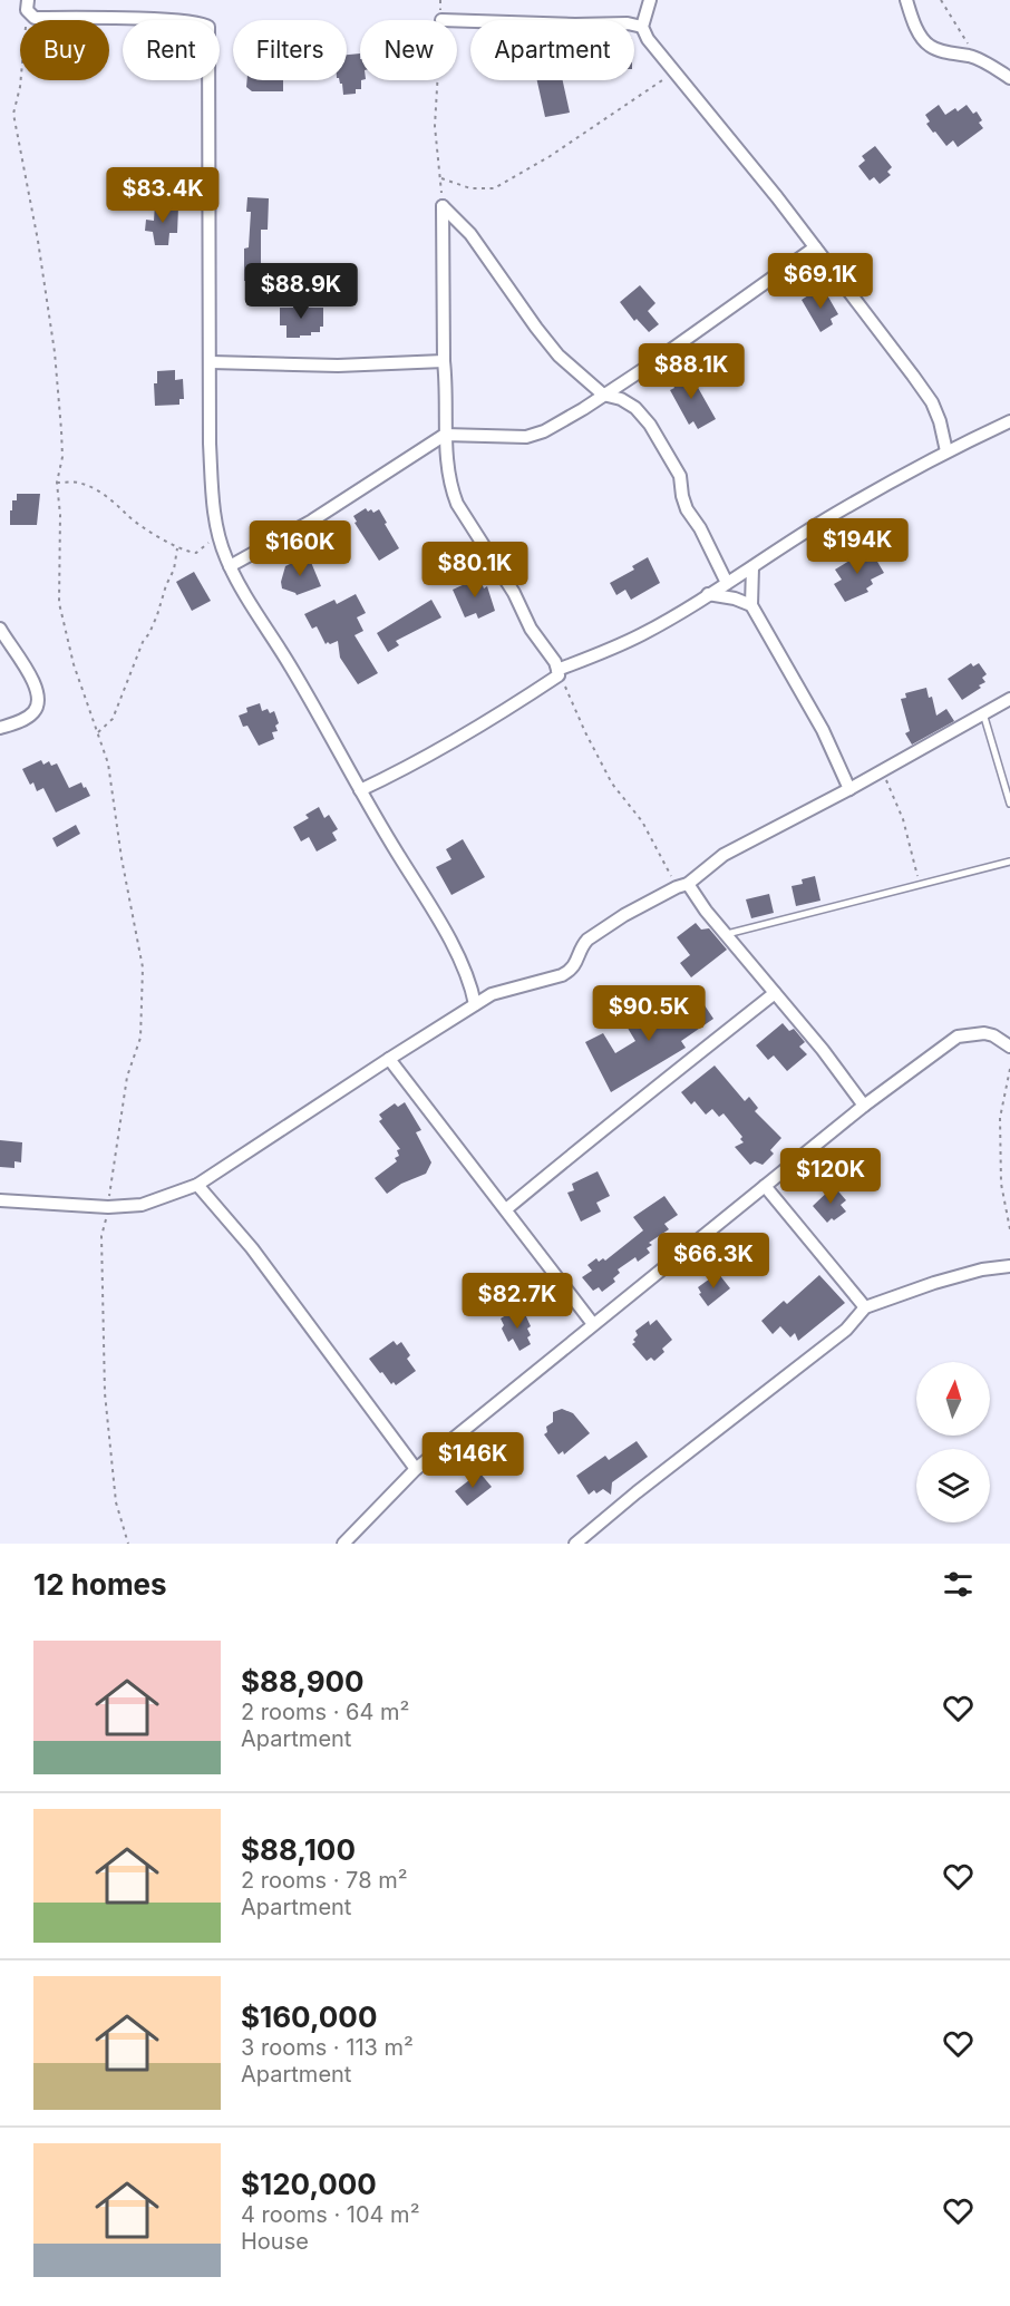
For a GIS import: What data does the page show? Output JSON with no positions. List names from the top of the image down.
{
  "north": "top",
  "page": {
    "chip": [
      "Buy",
      "Rent",
      "Filters",
      "New",
      "Apartment"
    ],
    "price": [
      "$83.4K",
      "$69.1K",
      "$88.9K",
      "$88.1K",
      "$194K",
      "$160K",
      "$80.1K",
      "$90.5K",
      "$120K",
      "$66.3K",
      "$82.7K",
      "$146K"
    ],
    "heading": "12 homes",
    "list": [
      {
        "name": "$88,900",
        "note": "2 rooms · 64 m² · Apartment"
      },
      {
        "name": "$88,100",
        "note": "2 rooms · 78 m² · Apartment"
      },
      {
        "name": "$160,000",
        "note": "3 rooms · 113 m² · Apartment"
      },
      {
        "name": "$120,000",
        "note": "4 rooms · 104 m² · House"
      }
    ]
  }
}
